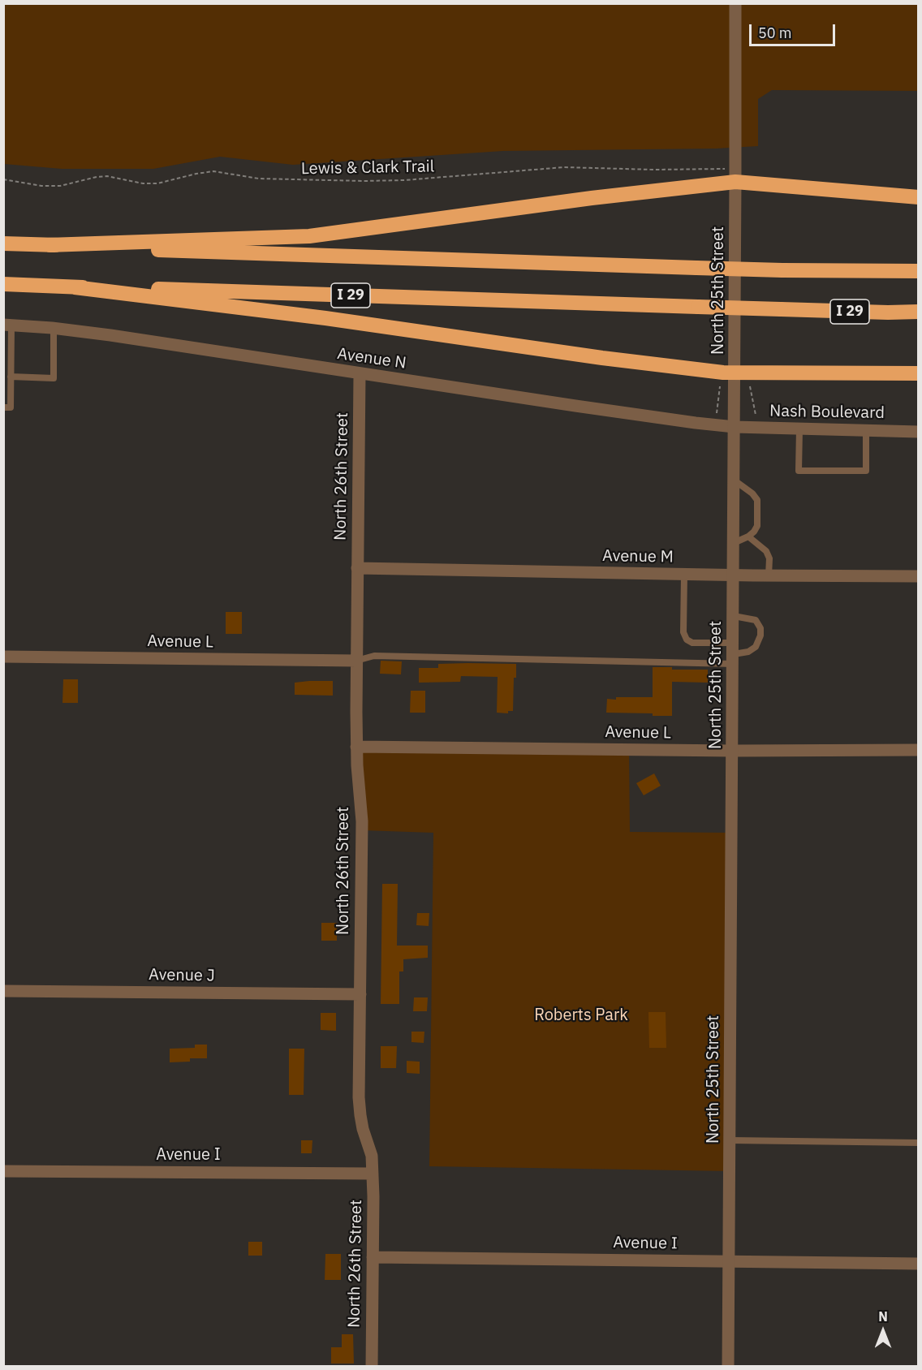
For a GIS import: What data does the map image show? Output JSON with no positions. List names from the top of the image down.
{
  "streets": {
    "highway": ["I 29"],
    "street": [
      "North 25th Street",
      "Avenue N",
      "Nash Boulevard",
      "North 26th Street",
      "Avenue M",
      "Avenue L",
      "Avenue J",
      "Avenue I"
    ],
    "path": ["Lewis & Clark Trail"]
  },
  "crossings": [
    ["Lewis & Clark Trail", "North 25th Street"],
    ["North 25th Street", "Avenue N"],
    ["North 25th Street", "Nash Boulevard"],
    ["North 25th Street", "Avenue M"],
    ["North 25th Street", "Avenue L"],
    ["North 25th Street", "Avenue I"],
    ["Avenue N", "Nash Boulevard"],
    ["Avenue N", "North 26th Street"],
    ["North 26th Street", "Avenue M"],
    ["North 26th Street", "Avenue L"],
    ["North 26th Street", "Avenue J"],
    ["North 26th Street", "Avenue I"]
  ],
  "parks": ["Roberts Park"],
  "scale_bar": "50 m",
  "north": "top"
}
